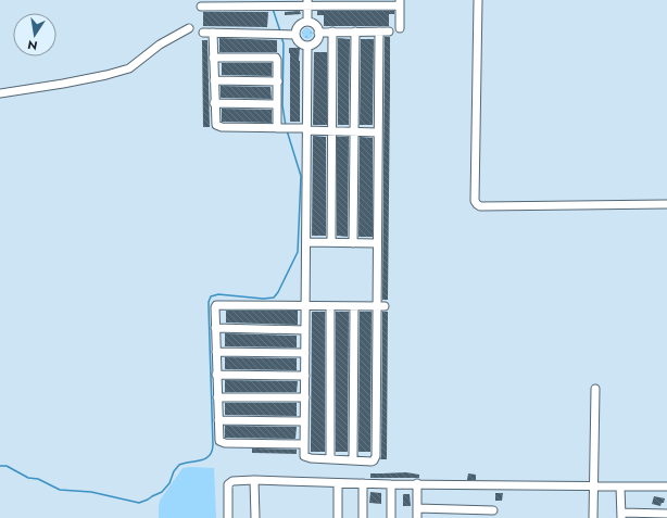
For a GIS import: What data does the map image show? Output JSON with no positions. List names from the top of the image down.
{
  "north": "bottom"
}
